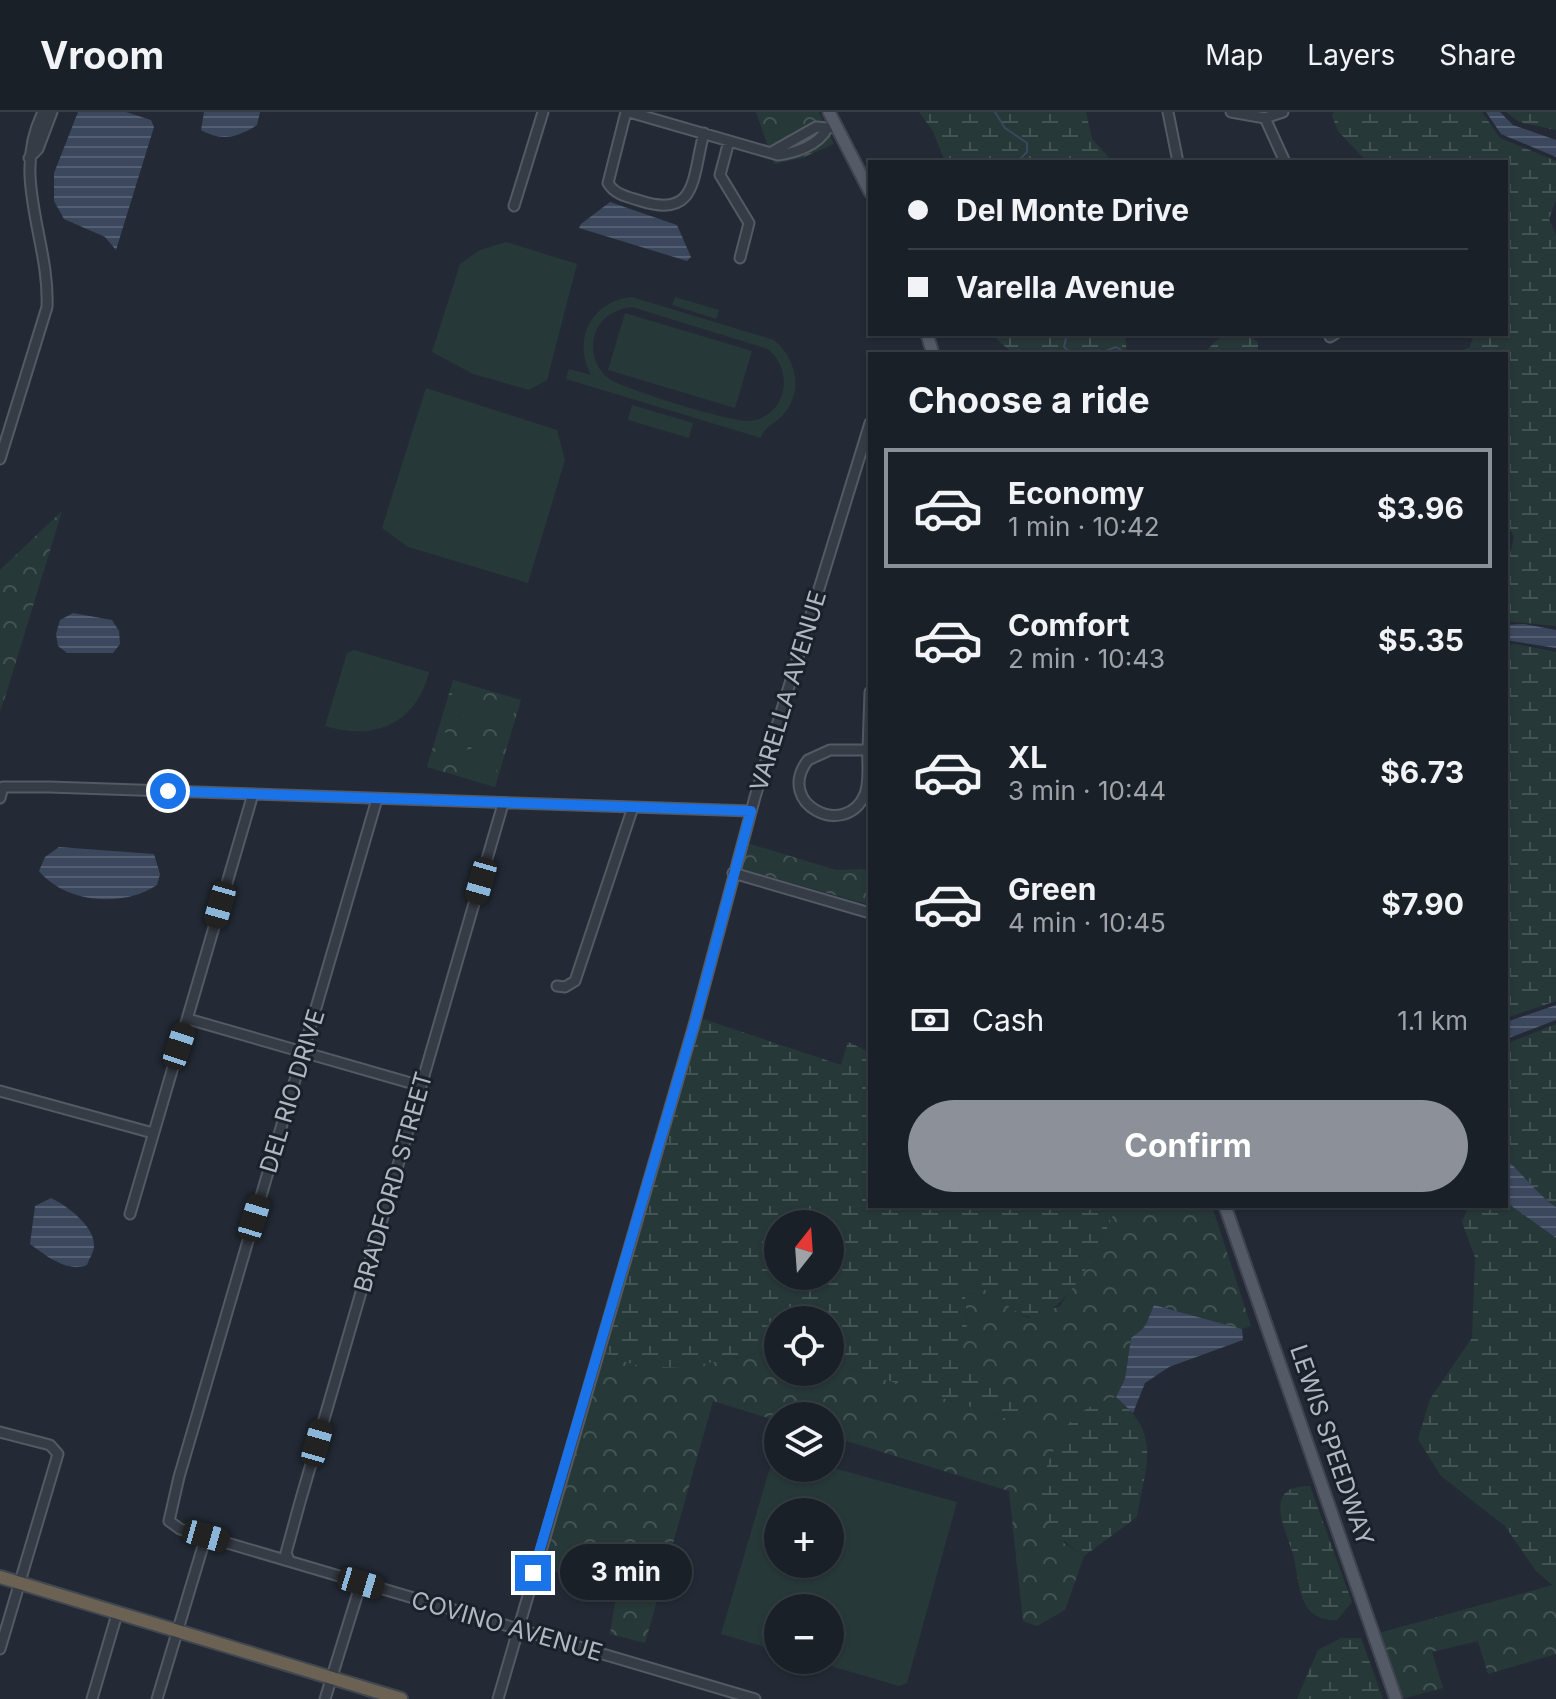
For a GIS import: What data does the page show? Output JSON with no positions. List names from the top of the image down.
{
  "streets": {
    "main road": ["LEWIS SPEEDWAY"],
    "street": [
      "VARELLA AVENUE",
      "DEL RIO DRIVE",
      "BRADFORD STREET",
      "COVINO AVENUE"
    ]
  },
  "crossings": [
    ["VARELLA AVENUE", "COVINO AVENUE"],
    ["DEL RIO DRIVE", "COVINO AVENUE"],
    ["BRADFORD STREET", "COVINO AVENUE"]
  ],
  "north": "top",
  "page": {
    "header": "Vroom",
    "nav": ["Map", "Layers", "Share"],
    "banner": ["Del Monte Drive", "Varella Avenue"],
    "heading": "Choose a ride",
    "list": [
      {
        "name": "Economy",
        "note": "1 min · 10:42",
        "value": "$3.96"
      },
      {
        "name": "Comfort",
        "note": "2 min · 10:43",
        "value": "$5.35"
      },
      {
        "name": "XL",
        "note": "3 min · 10:44",
        "value": "$6.73"
      },
      {
        "name": "Green",
        "note": "4 min · 10:45",
        "value": "$7.90"
      }
    ],
    "pay": ["Cash", "1.1 km"],
    "buttons": "Confirm",
    "map_buttons": ["+", "−"],
    "bubble": "3 min"
  }
}
